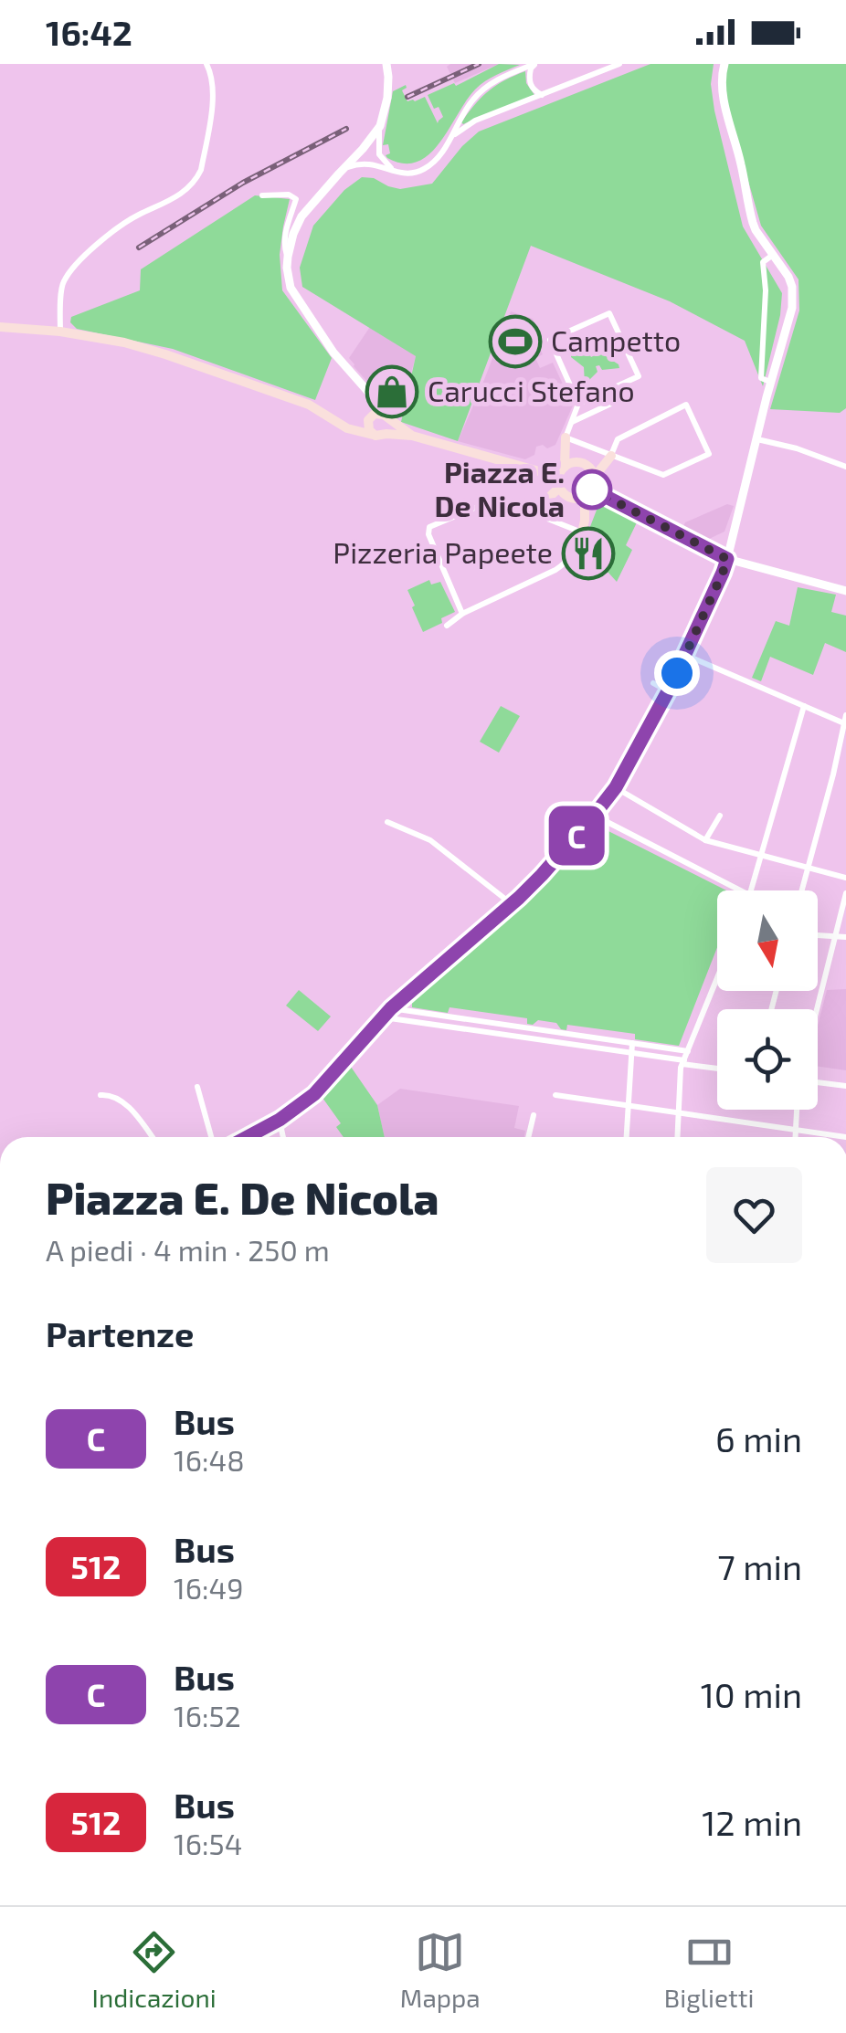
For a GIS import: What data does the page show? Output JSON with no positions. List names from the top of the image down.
{
  "places": {
    "sports": ["Campetto"],
    "shop": ["Carucci Stefano"],
    "other": ["Piazza E. De Nicola"],
    "restaurant": ["Pizzeria Papeete"]
  },
  "lines": ["bus line C"],
  "north": "bottom",
  "page": {
    "status": "16:42",
    "on_map": "C",
    "heading": [
      ["Piazza E. De Nicola", "A piedi · 4 min · 250 m"],
      "Partenze"
    ],
    "list": [
      {
        "mark": "C",
        "name": "Bus",
        "note": "16:48",
        "value": "6 min"
      },
      {
        "mark": "512",
        "name": "Bus",
        "note": "16:49",
        "value": "7 min"
      },
      {
        "mark": "C",
        "name": "Bus",
        "note": "16:52",
        "value": "10 min"
      },
      {
        "mark": "512",
        "name": "Bus",
        "note": "16:54",
        "value": "12 min"
      }
    ],
    "tabs": ["Indicazioni", "Mappa", "Biglietti"]
  }
}
